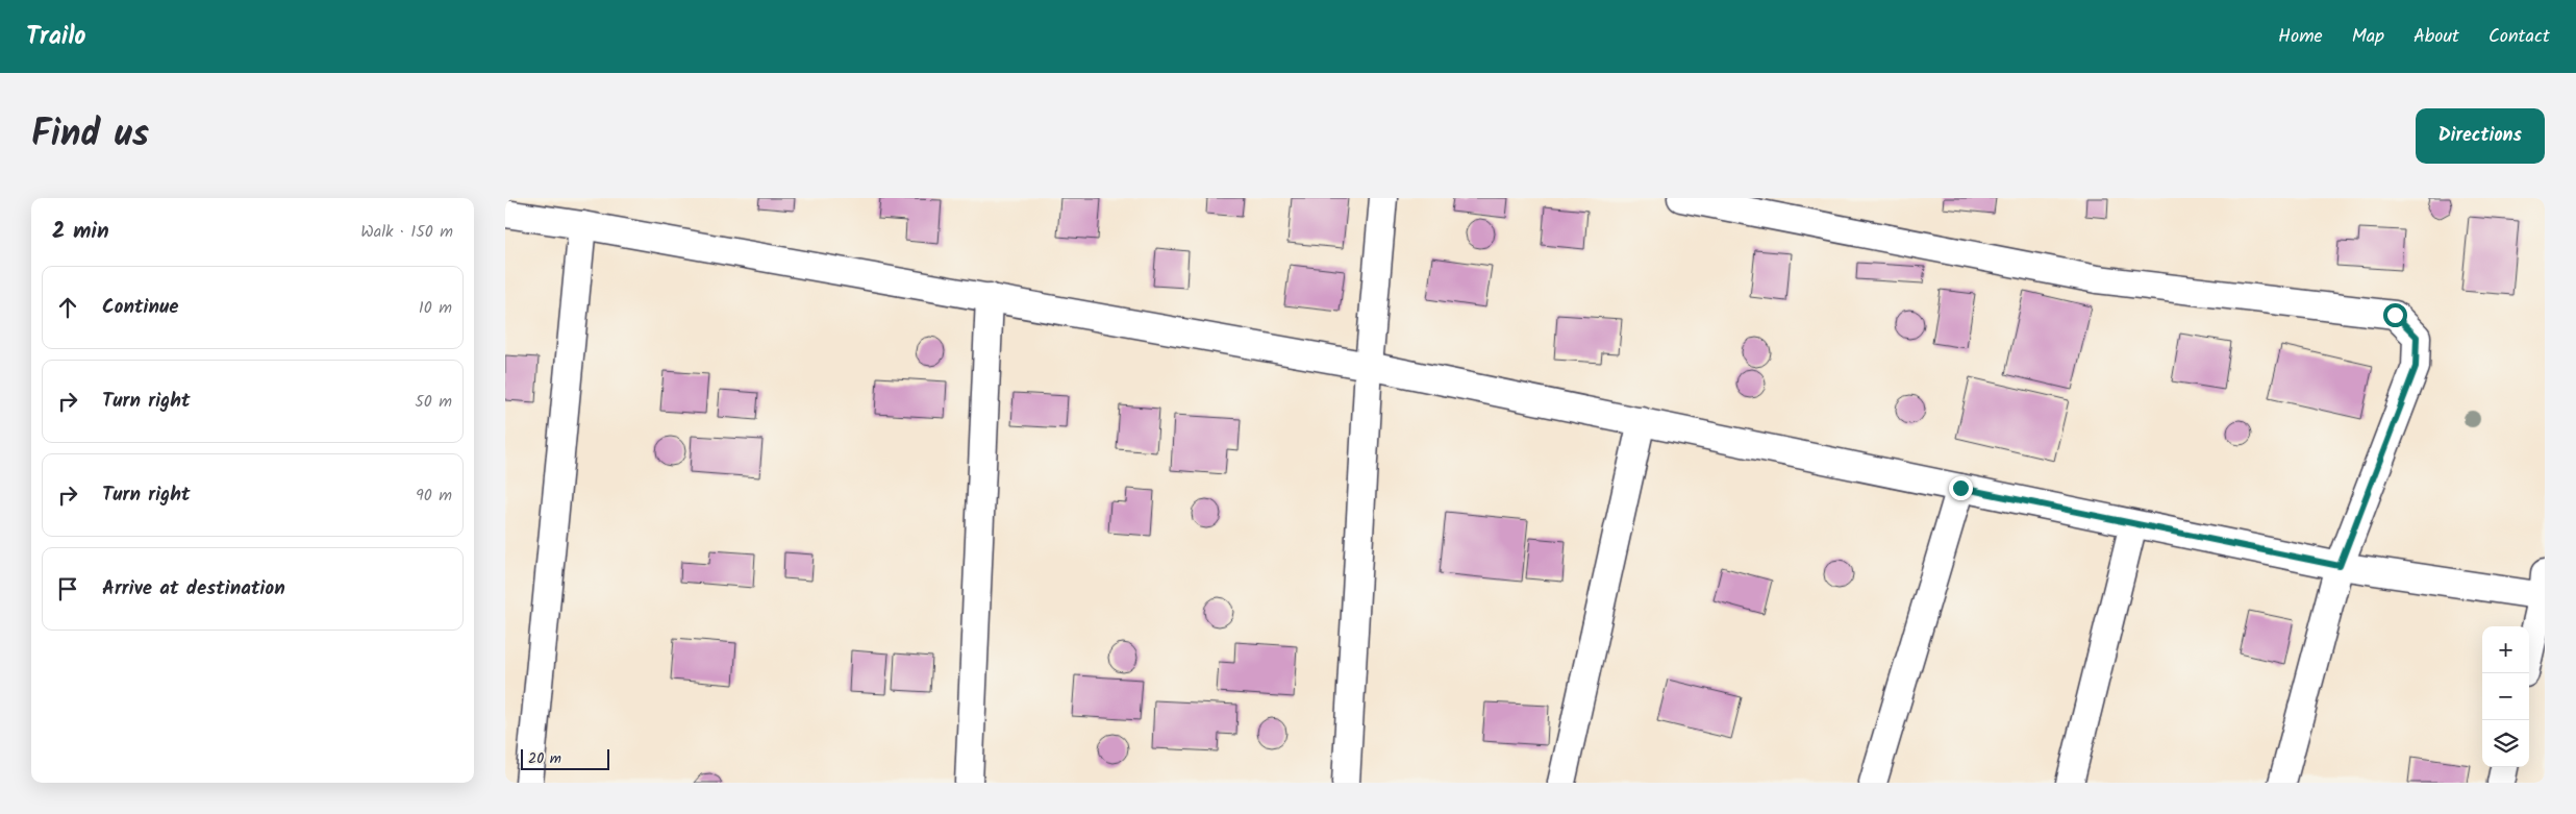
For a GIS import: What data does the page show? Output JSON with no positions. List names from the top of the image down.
{
  "scale_bar": "20 m",
  "page": {
    "header": "Trailo",
    "nav": [
      "Home",
      "Map",
      "About",
      "Contact"
    ],
    "title": "Find us",
    "buttons": "Directions",
    "heading": ["2 min", "Walk · 150 m"],
    "list": [
      ["Continue", "10 m"],
      ["Turn right", "50 m"],
      ["Turn right", "90 m"],
      "Arrive at destination"
    ],
    "map_buttons": ["+", "−"],
    "scale": "20 m"
  }
}
